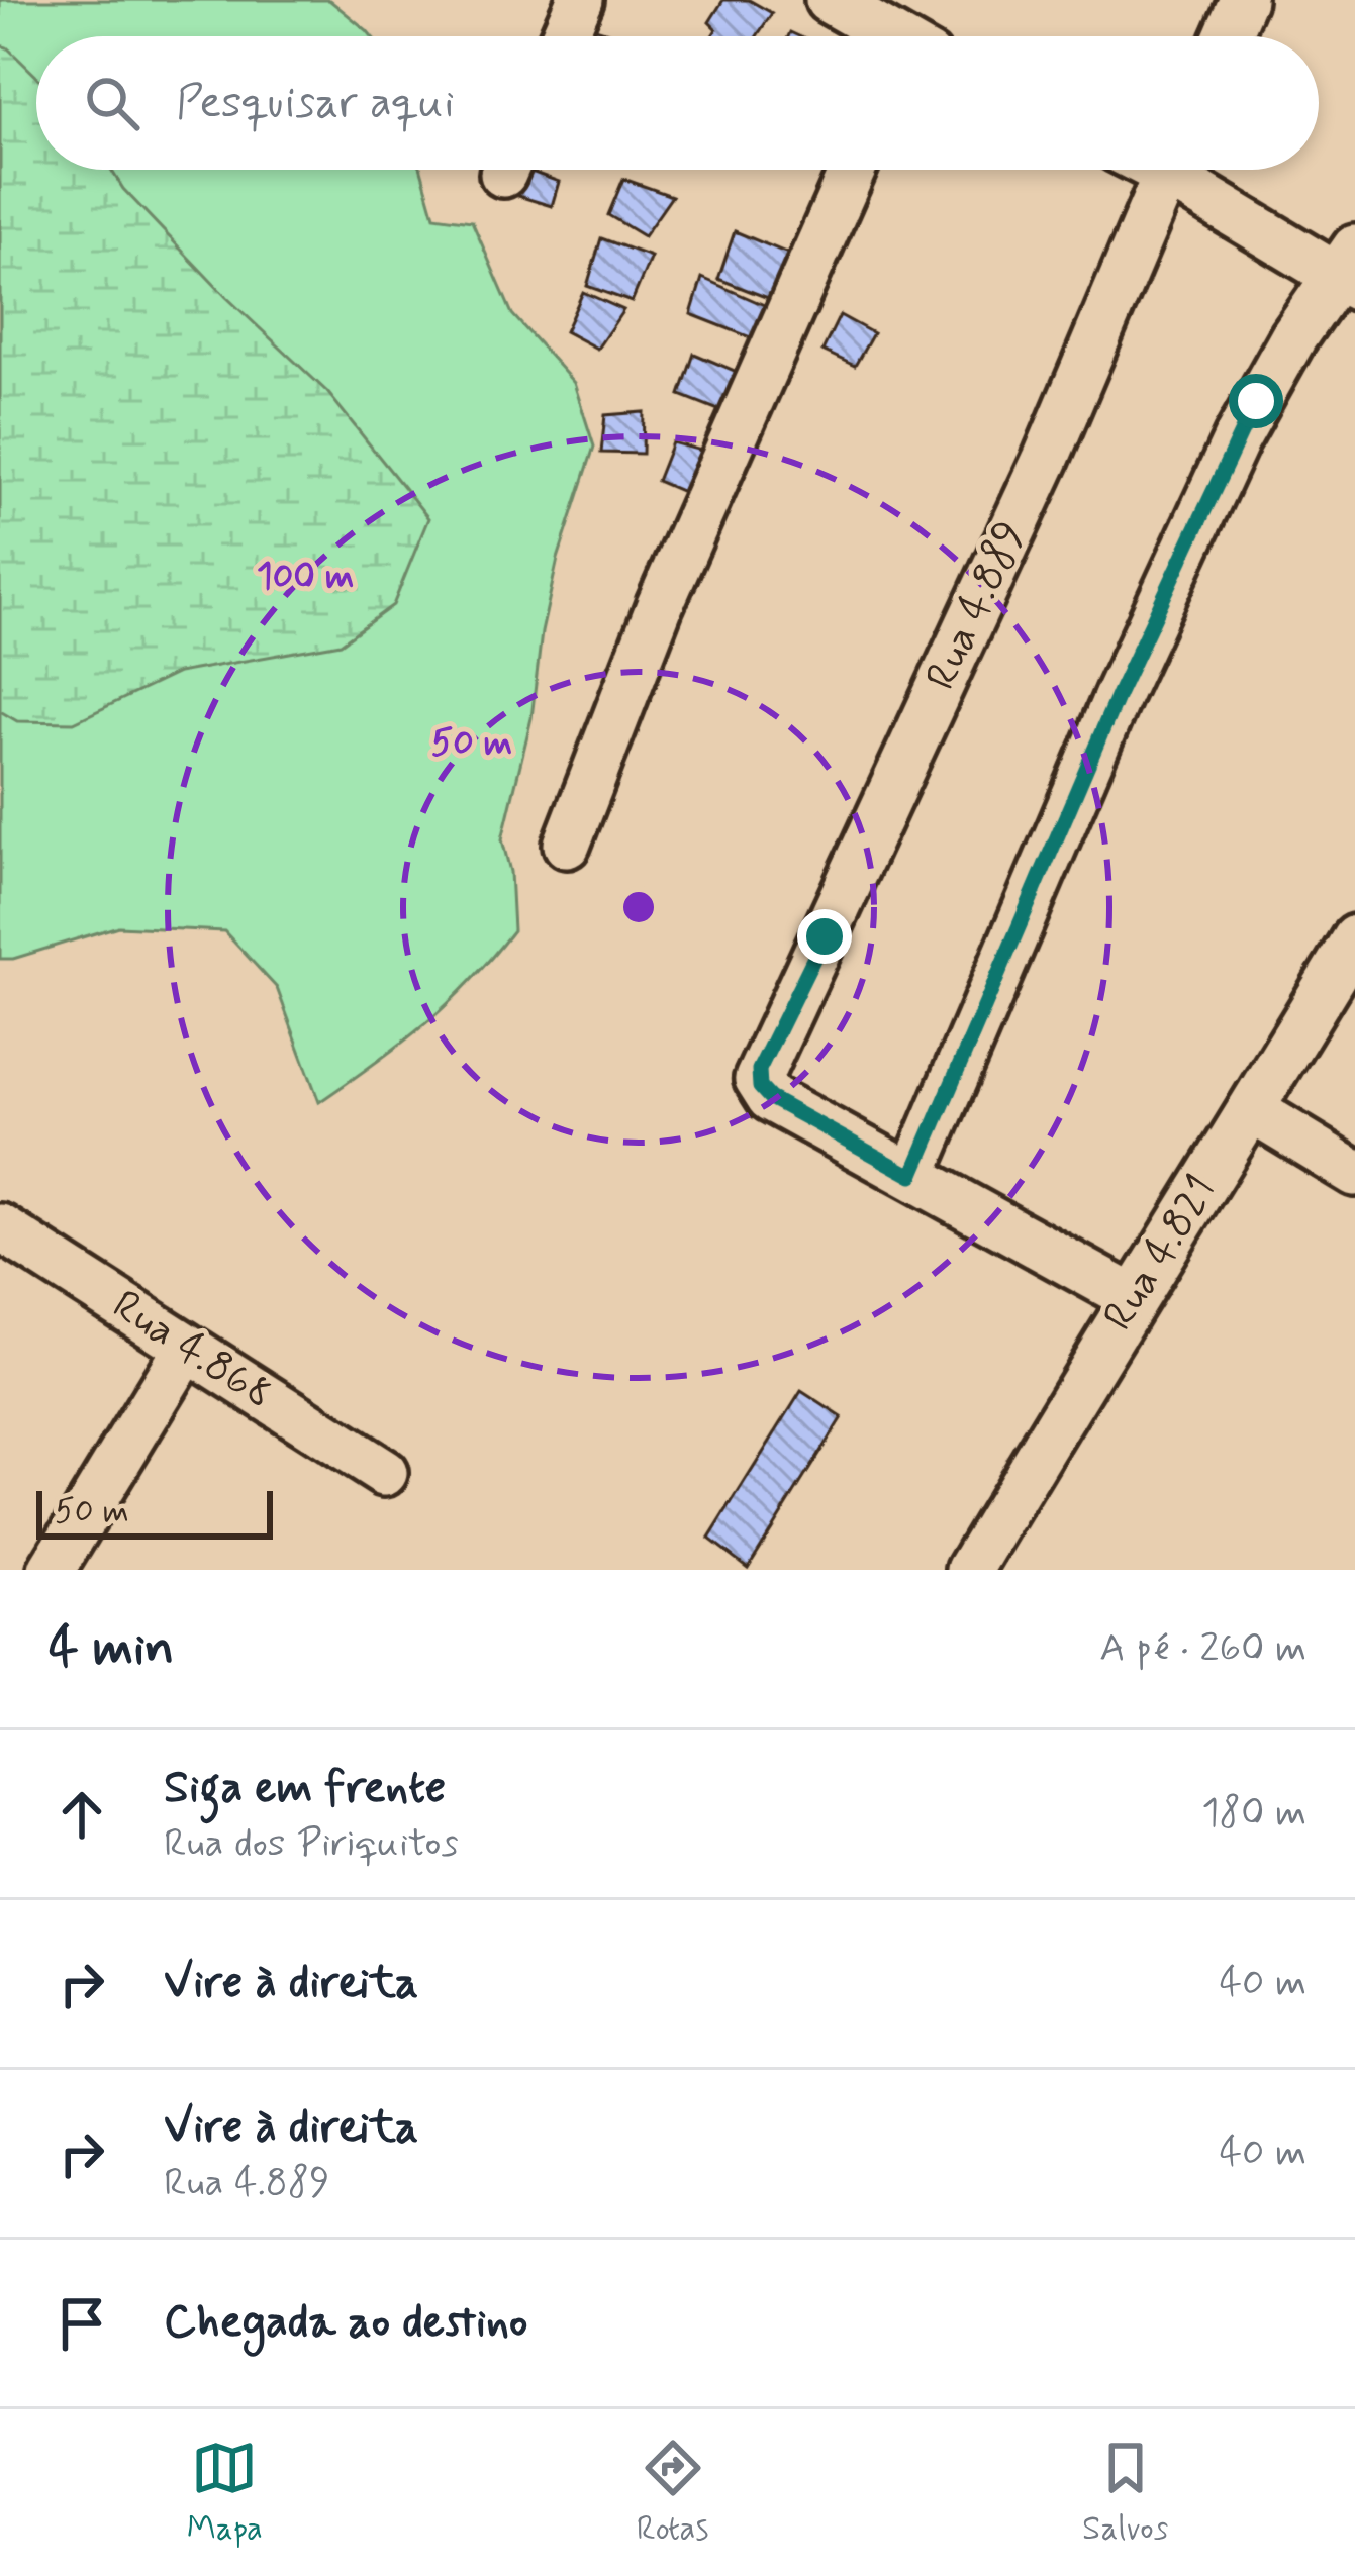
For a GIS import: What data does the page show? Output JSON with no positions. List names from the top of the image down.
{
  "streets": {
    "street": ["Rua 4.889", "Rua 4.821", "Rua 4.868"]
  },
  "scale_bar": "50 m",
  "page": {
    "search": "Pesquisar aqui",
    "scale": "50 m",
    "heading": ["4 min", "A pé · 260 m"],
    "list": [
      ["Siga em frente", "Rua dos Piriquitos", "180 m"],
      ["Vire à direita", "40 m"],
      ["Vire à direita", "Rua 4.889", "40 m"],
      "Chegada ao destino"
    ],
    "nav": ["Mapa", "Rotas", "Salvos"]
  },
  "rings": ["100 m", "50 m"]
}
